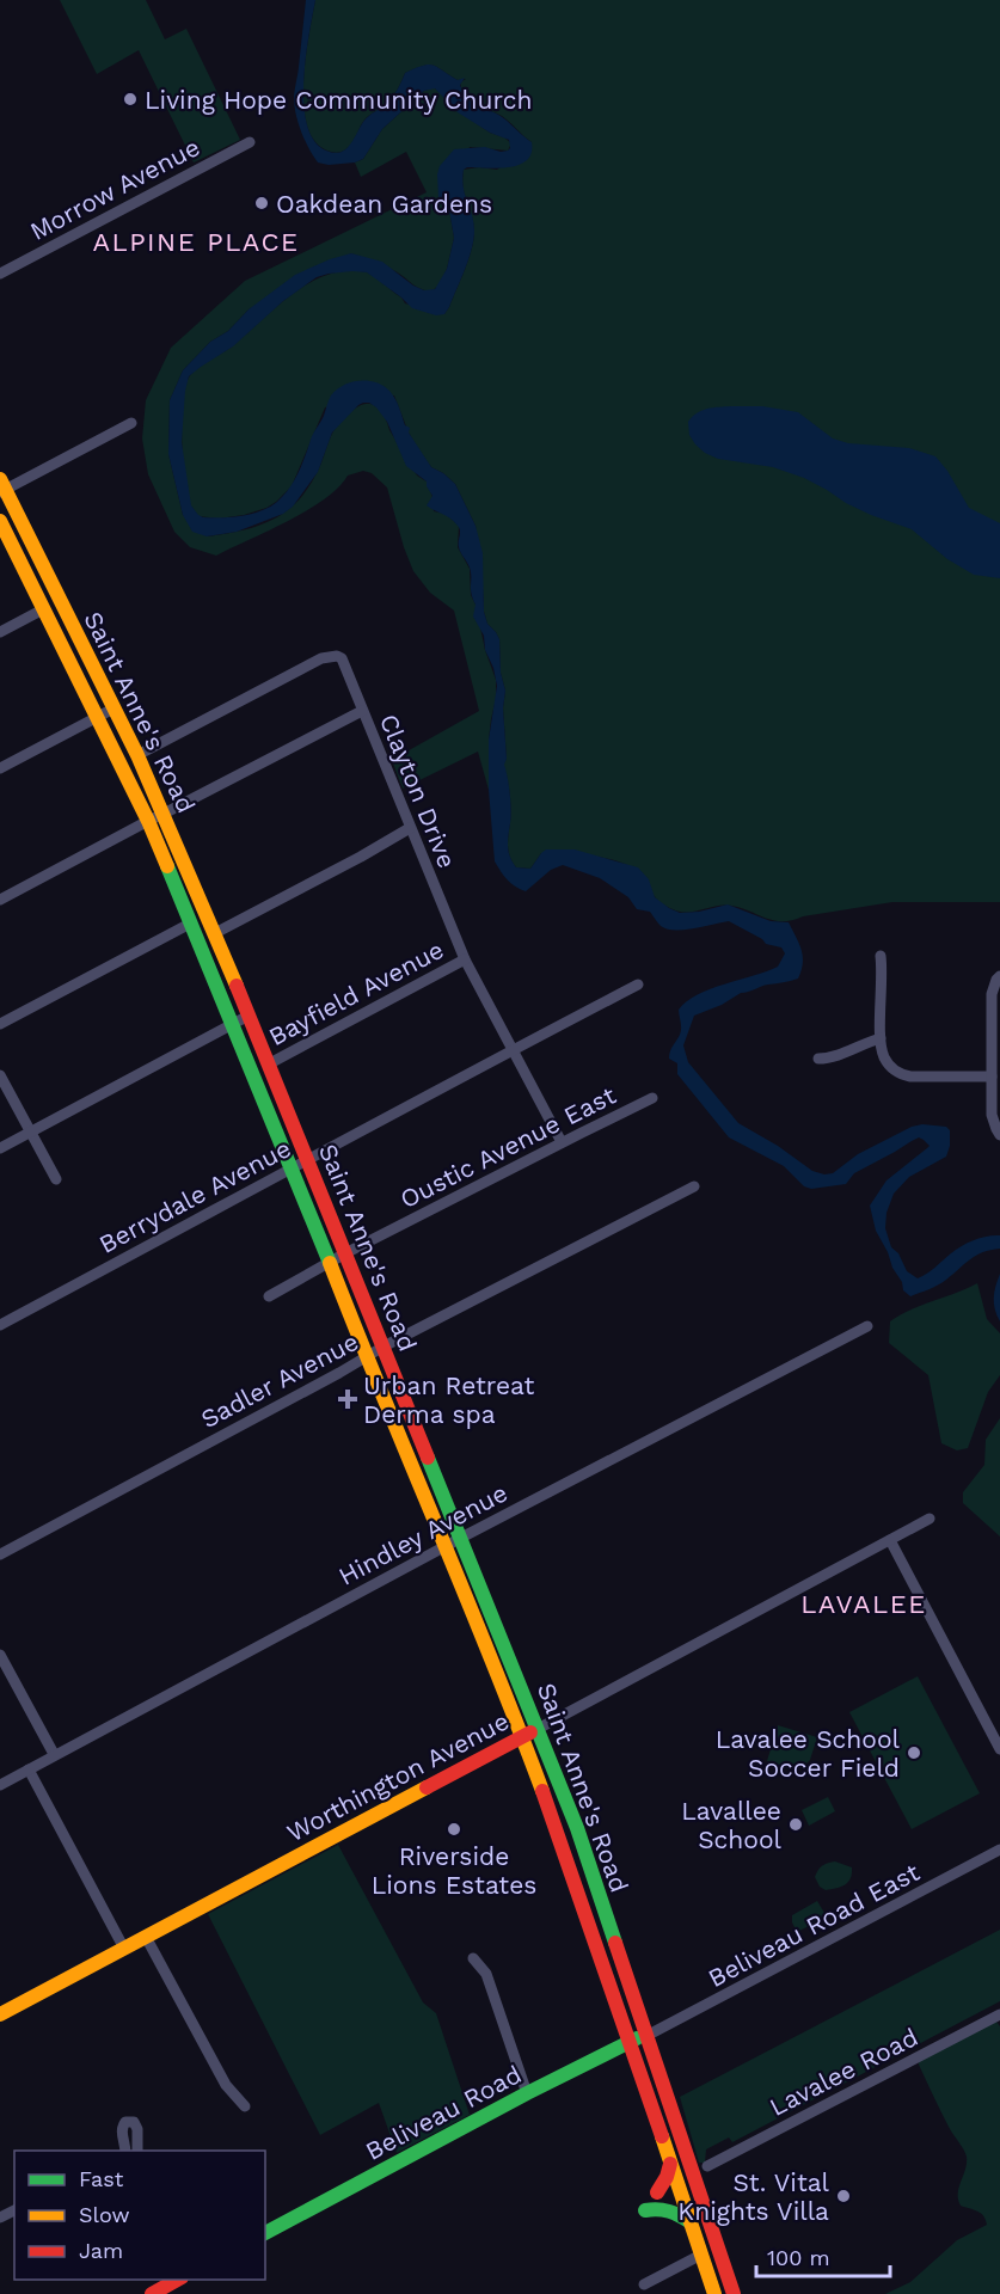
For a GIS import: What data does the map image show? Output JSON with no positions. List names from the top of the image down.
{
  "streets": {
    "main road": ["Saint Anne's Road", "Worthington Avenue", "Beliveau Road"],
    "street": [
      "Morrow Avenue",
      "Clayton Drive",
      "Bayfield Avenue",
      "Oustic Avenue East",
      "Berrydale Avenue",
      "Sadler Avenue",
      "Hindley Avenue",
      "Beliveau Road East",
      "Lavalee Road"
    ]
  },
  "crossings": [
    ["Saint Anne's Road", "Clayton Drive"],
    ["Saint Anne's Road", "Bayfield Avenue"],
    ["Saint Anne's Road", "Oustic Avenue East"],
    ["Saint Anne's Road", "Berrydale Avenue"],
    ["Saint Anne's Road", "Sadler Avenue"],
    ["Saint Anne's Road", "Hindley Avenue"],
    ["Saint Anne's Road", "Worthington Avenue"],
    ["Saint Anne's Road", "Beliveau Road East"],
    ["Saint Anne's Road", "Beliveau Road"],
    ["Clayton Drive", "Bayfield Avenue"],
    ["Clayton Drive", "Oustic Avenue East"],
    ["Clayton Drive", "Berrydale Avenue"],
    ["Beliveau Road East", "Beliveau Road"]
  ],
  "districts": ["ALPINE PLACE", "LAVALEE"],
  "places": {
    "other": [
      "Living Hope Community Church",
      "Oakdean Gardens",
      "Lavalee School Soccer Field",
      "Lavallee School",
      "Riverside Lions Estates",
      "St. Vital Knights Villa"
    ],
    "health": ["Urban Retreat Derma spa"]
  },
  "legend": ["Fast", "Slow", "Jam"],
  "scale_bar": "100 m"
}
